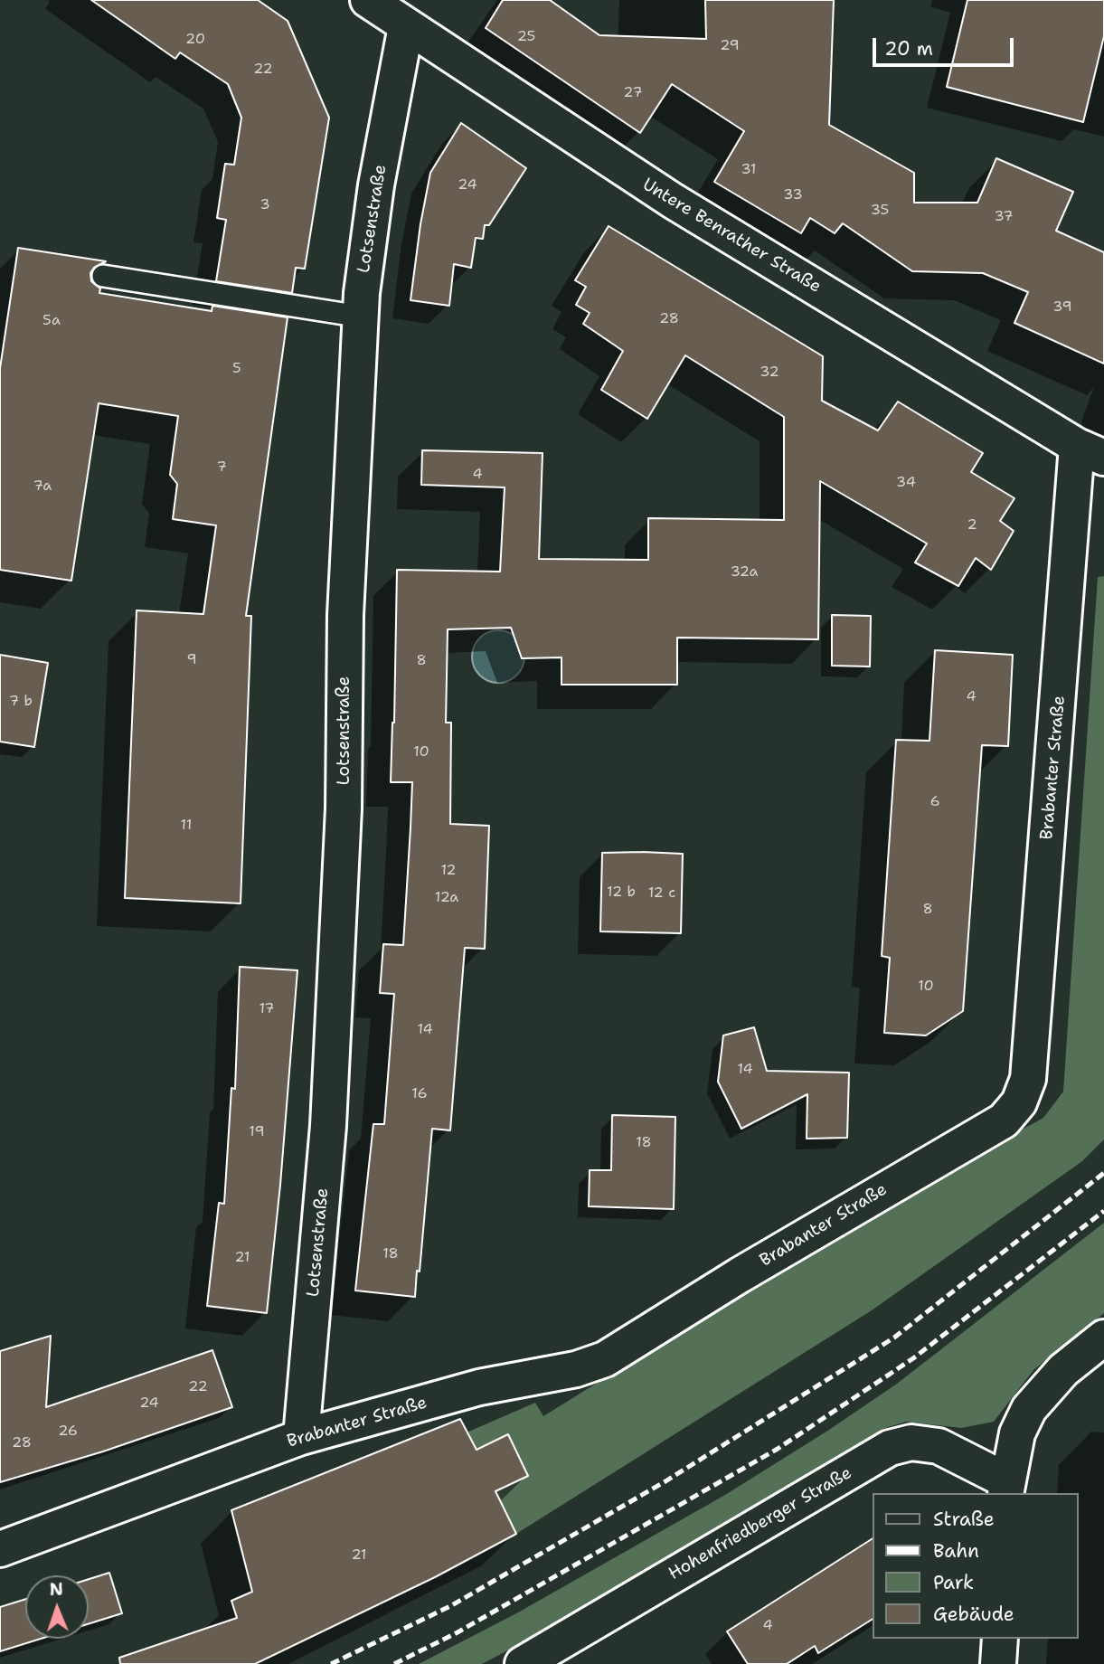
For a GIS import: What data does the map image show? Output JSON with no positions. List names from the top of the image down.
{
  "streets": {
    "street": [
      "Lotsenstraße",
      "Untere Benrather Straße",
      "Brabanter Straße",
      "Hohenfriedberger Straße"
    ]
  },
  "crossings": [
    ["Lotsenstraße", "Untere Benrather Straße"],
    ["Lotsenstraße", "Brabanter Straße"],
    ["Untere Benrather Straße", "Brabanter Straße"]
  ],
  "house_numbers": [
    "25",
    "20",
    "29",
    "22",
    "27",
    "31",
    "24",
    "33",
    "3",
    "35",
    "37",
    "39",
    "28",
    "5a",
    "5",
    "32",
    "7",
    "4",
    "34",
    "7a",
    "2",
    "32a",
    "9",
    "8",
    "4",
    "7 b",
    "10",
    "6",
    "11",
    "12",
    "12 b",
    "12 c",
    "12a",
    "8",
    "10",
    "17",
    "14",
    "14",
    "16",
    "19",
    "18",
    "18",
    "21",
    "22",
    "24",
    "26",
    "28",
    "21",
    "4"
  ],
  "legend": [
    "Straße",
    "Bahn",
    "Park",
    "Gebäude"
  ],
  "scale_bar": "20 m",
  "north": "top"
}
